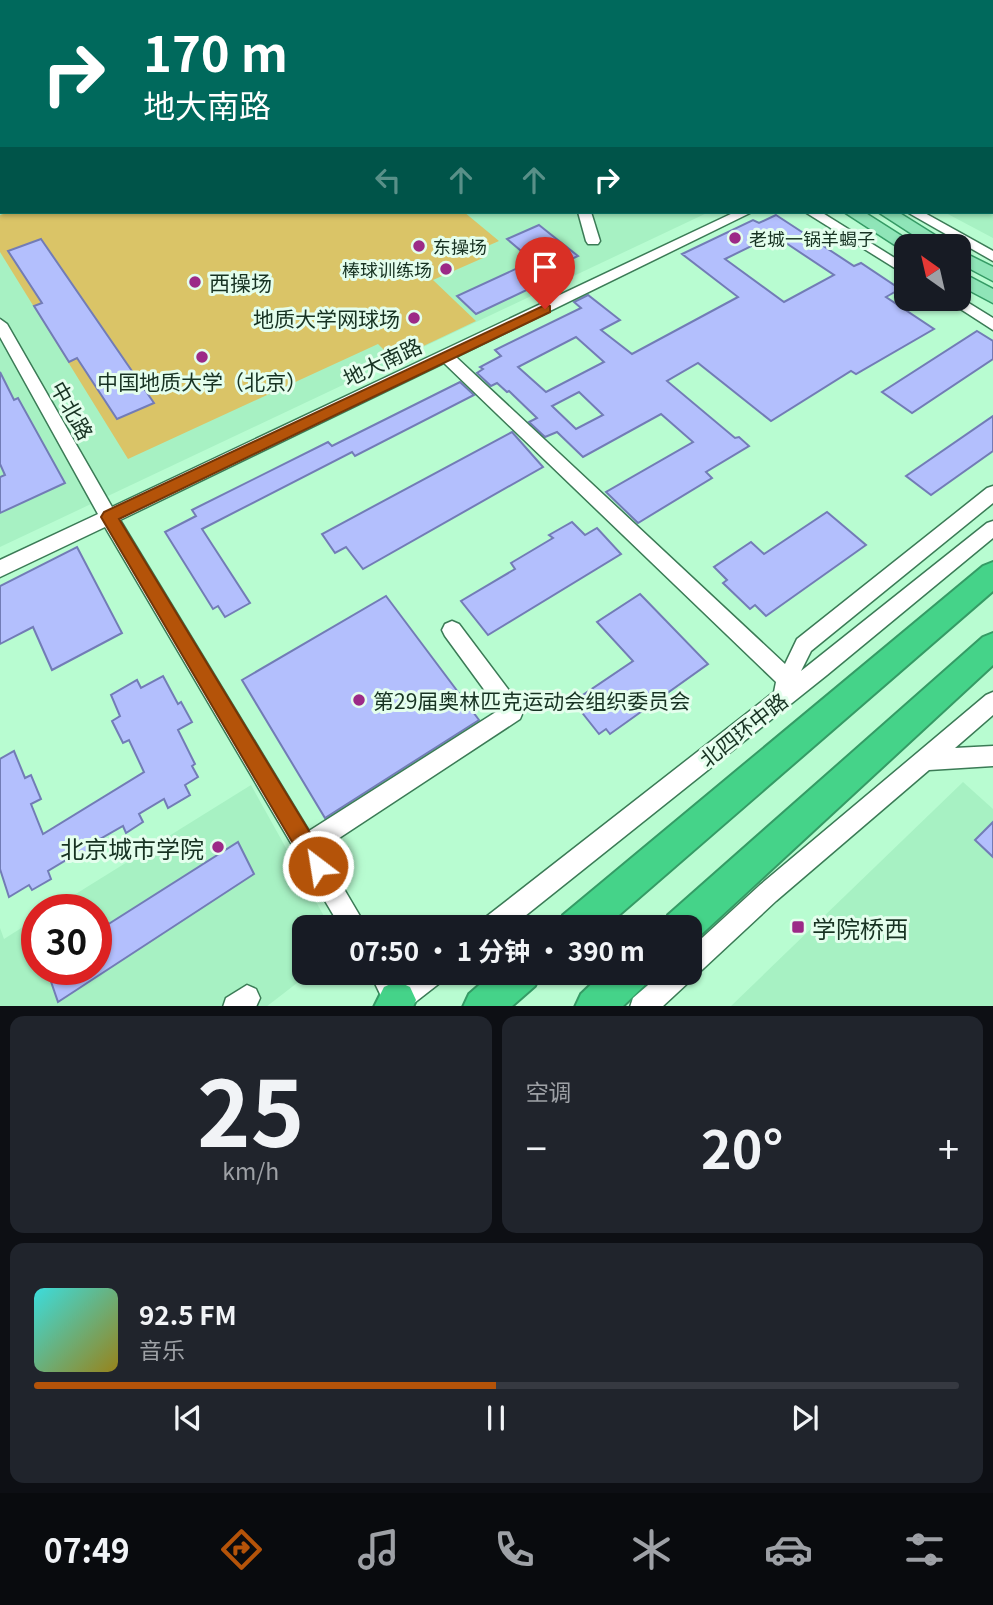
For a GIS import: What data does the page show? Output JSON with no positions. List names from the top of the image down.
{
  "streets": {
    "highway": ["北四环中路"],
    "street": ["地大南路", "中北路"]
  },
  "crossings": [
    ["地大南路", "中北路"]
  ],
  "places": {
    "other": [
      "老城一锅羊蝎子",
      "东操场",
      "棒球训练场",
      "西操场",
      "地质大学网球场",
      "中国地质大学（北京）",
      "第29届奥林匹克运动会组织委员会",
      "北京城市学院"
    ],
    "transit": ["学院桥西"]
  },
  "north": "top left",
  "page": {
    "turn": ["170 m", "地大南路"],
    "limit": "30",
    "trip": "07:50 · 1 分钟 · 390 m",
    "tile": [
      ["25", "km/h"],
      "空调"
    ],
    "heat": ["−", "20°", "+"],
    "song": ["92.5 FM", "音乐"],
    "tabs": "07:49"
  }
}
